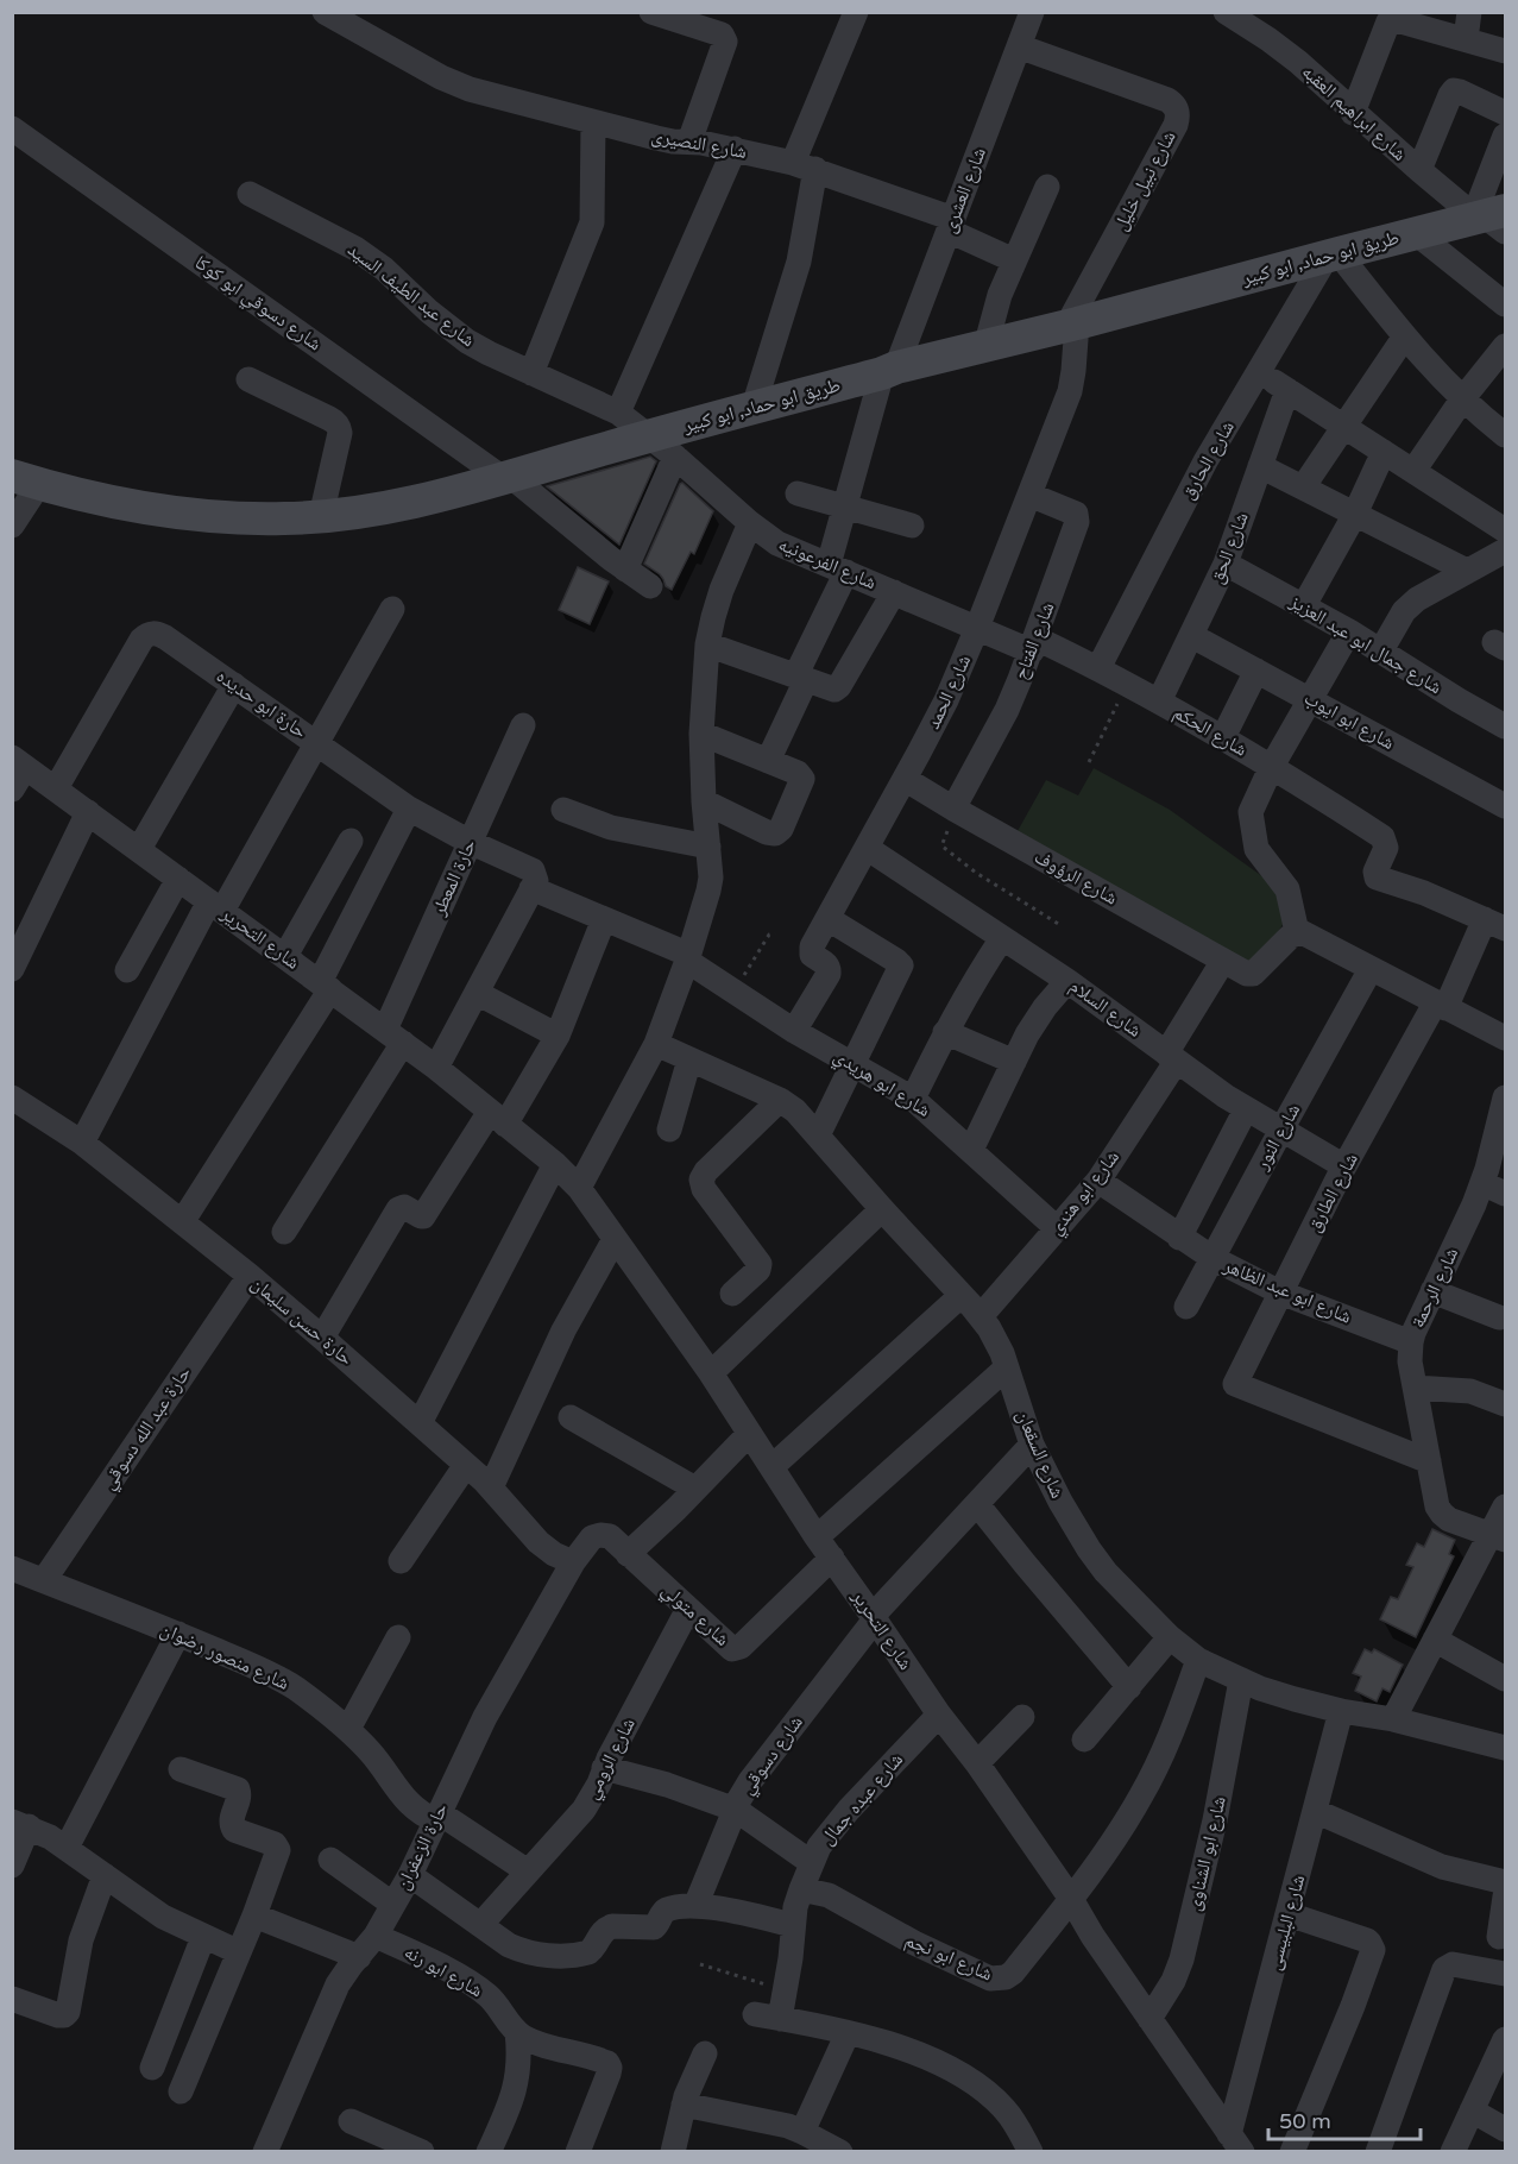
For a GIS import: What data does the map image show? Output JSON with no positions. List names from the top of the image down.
{
  "streets": {
    "main road": ["طريق ابو حماد, ابو كبير"],
    "street": [
      "شارع ابراهيم العقبه",
      "شارع النصيرى",
      "شارع نبيل خليل",
      "شارع العشرى",
      "شارع عبد الطيف السيد",
      "شارع دسوقي ابو كوكا",
      "شارع الحارق",
      "شارع الحق",
      "شارع الفرعونيه",
      "شارع الفتاح",
      "شارع جمال ابو عبد العزيز",
      "شارع الحمد",
      "حارة ابو حديده",
      "شارع ابو ايوب",
      "شارع الحكم",
      "حارة المعطر",
      "شارع الرؤوف",
      "شارع التحرير",
      "شارع السلام",
      "شارع ابو هريدي",
      "شارع النور",
      "شارع ابو هندي",
      "شارع الطارق",
      "شارع الرحمة",
      "شارع ابو عبد الظاهر",
      "حارة حسن سليمان",
      "حارة عبد الله دسوقي",
      "شارع السقعان",
      "شارع متولي",
      "شارع منصور رضوان",
      "شارع دسوقي",
      "شارع الرومي",
      "شارع عبده جمال",
      "حارة الزعفران",
      "شارع ابو الشناوى",
      "شارع البلبيسى",
      "شارع ابو نجم",
      "شارع ابو رنه"
    ]
  },
  "crossings": [
    ["شارع ابراهيم العقبه", "طريق ابو حماد, ابو كبير"],
    ["شارع النصيرى", "شارع العشرى"],
    ["شارع نبيل خليل", "شارع العشرى"],
    ["شارع نبيل خليل", "طريق ابو حماد, ابو كبير"],
    ["شارع نبيل خليل", "شارع الحمد"],
    ["شارع العشرى", "طريق ابو حماد, ابو كبير"],
    ["شارع العشرى", "شارع الفرعونيه"],
    ["طريق ابو حماد, ابو كبير", "شارع عبد الطيف السيد"],
    ["طريق ابو حماد, ابو كبير", "شارع دسوقي ابو كوكا"],
    ["طريق ابو حماد, ابو كبير", "شارع الحارق"],
    ["طريق ابو حماد, ابو كبير", "شارع الفرعونيه"],
    ["طريق ابو حماد, ابو كبير", "شارع الحمد"],
    ["شارع عبد الطيف السيد", "شارع الفرعونيه"],
    ["شارع الحارق", "شارع الحكم"],
    ["شارع الحق", "شارع جمال ابو عبد العزيز"],
    ["شارع الحق", "شارع ابو ايوب"],
    ["شارع الحق", "شارع الحكم"],
    ["شارع الفرعونيه", "شارع الفتاح"],
    ["شارع الفرعونيه", "شارع الحمد"],
    ["شارع الفرعونيه", "شارع الحكم"],
    ["شارع الفتاح", "شارع الحمد"],
    ["شارع الفتاح", "شارع الحكم"],
    ["شارع الفتاح", "شارع الرؤوف"],
    ["شارع الحمد", "شارع الرؤوف"],
    ["شارع الحمد", "شارع السلام"],
    ["شارع الحمد", "شارع ابو هريدي"],
    ["حارة ابو حديده", "حارة المعطر"],
    ["حارة ابو حديده", "شارع التحرير"],
    ["حارة ابو حديده", "شارع ابو هريدي"],
    ["شارع الحكم", "شارع الطارق"],
    ["حارة المعطر", "شارع التحرير"],
    ["شارع الرؤوف", "شارع ابو هندي"],
    ["شارع التحرير", "شارع متولي"],
    ["شارع التحرير", "شارع دسوقي"],
    ["شارع التحرير", "شارع عبده جمال"],
    ["شارع التحرير", "شارع ابو الشناوى"],
    ["شارع التحرير", "شارع البلبيسى"],
    ["شارع التحرير", "شارع ابو نجم"],
    ["شارع السلام", "شارع النور"],
    ["شارع السلام", "شارع ابو هندي"],
    ["شارع السلام", "شارع الطارق"],
    ["شارع ابو هريدي", "شارع ابو هندي"],
    ["شارع النور", "شارع ابو عبد الظاهر"],
    ["شارع ابو هندي", "شارع ابو عبد الظاهر"],
    ["شارع ابو هندي", "شارع السقعان"],
    ["شارع الطارق", "شارع الرحمة"],
    ["شارع الطارق", "شارع ابو عبد الظاهر"],
    ["شارع الرحمة", "شارع ابو عبد الظاهر"],
    ["حارة حسن سليمان", "حارة عبد الله دسوقي"],
    ["حارة حسن سليمان", "شارع متولي"],
    ["حارة حسن سليمان", "حارة الزعفران"],
    ["حارة عبد الله دسوقي", "شارع منصور رضوان"],
    ["شارع السقعان", "شارع دسوقي"],
    ["شارع السقعان", "شارع ابو الشناوى"],
    ["شارع السقعان", "شارع البلبيسى"],
    ["شارع متولي", "شارع الرومي"],
    ["شارع متولي", "حارة الزعفران"],
    ["شارع منصور رضوان", "شارع الرومي"],
    ["شارع منصور رضوان", "حارة الزعفران"],
    ["شارع عبده جمال", "شارع ابو نجم"],
    ["حارة الزعفران", "شارع ابو رنه"]
  ],
  "scale_bar": "50 m"
}
